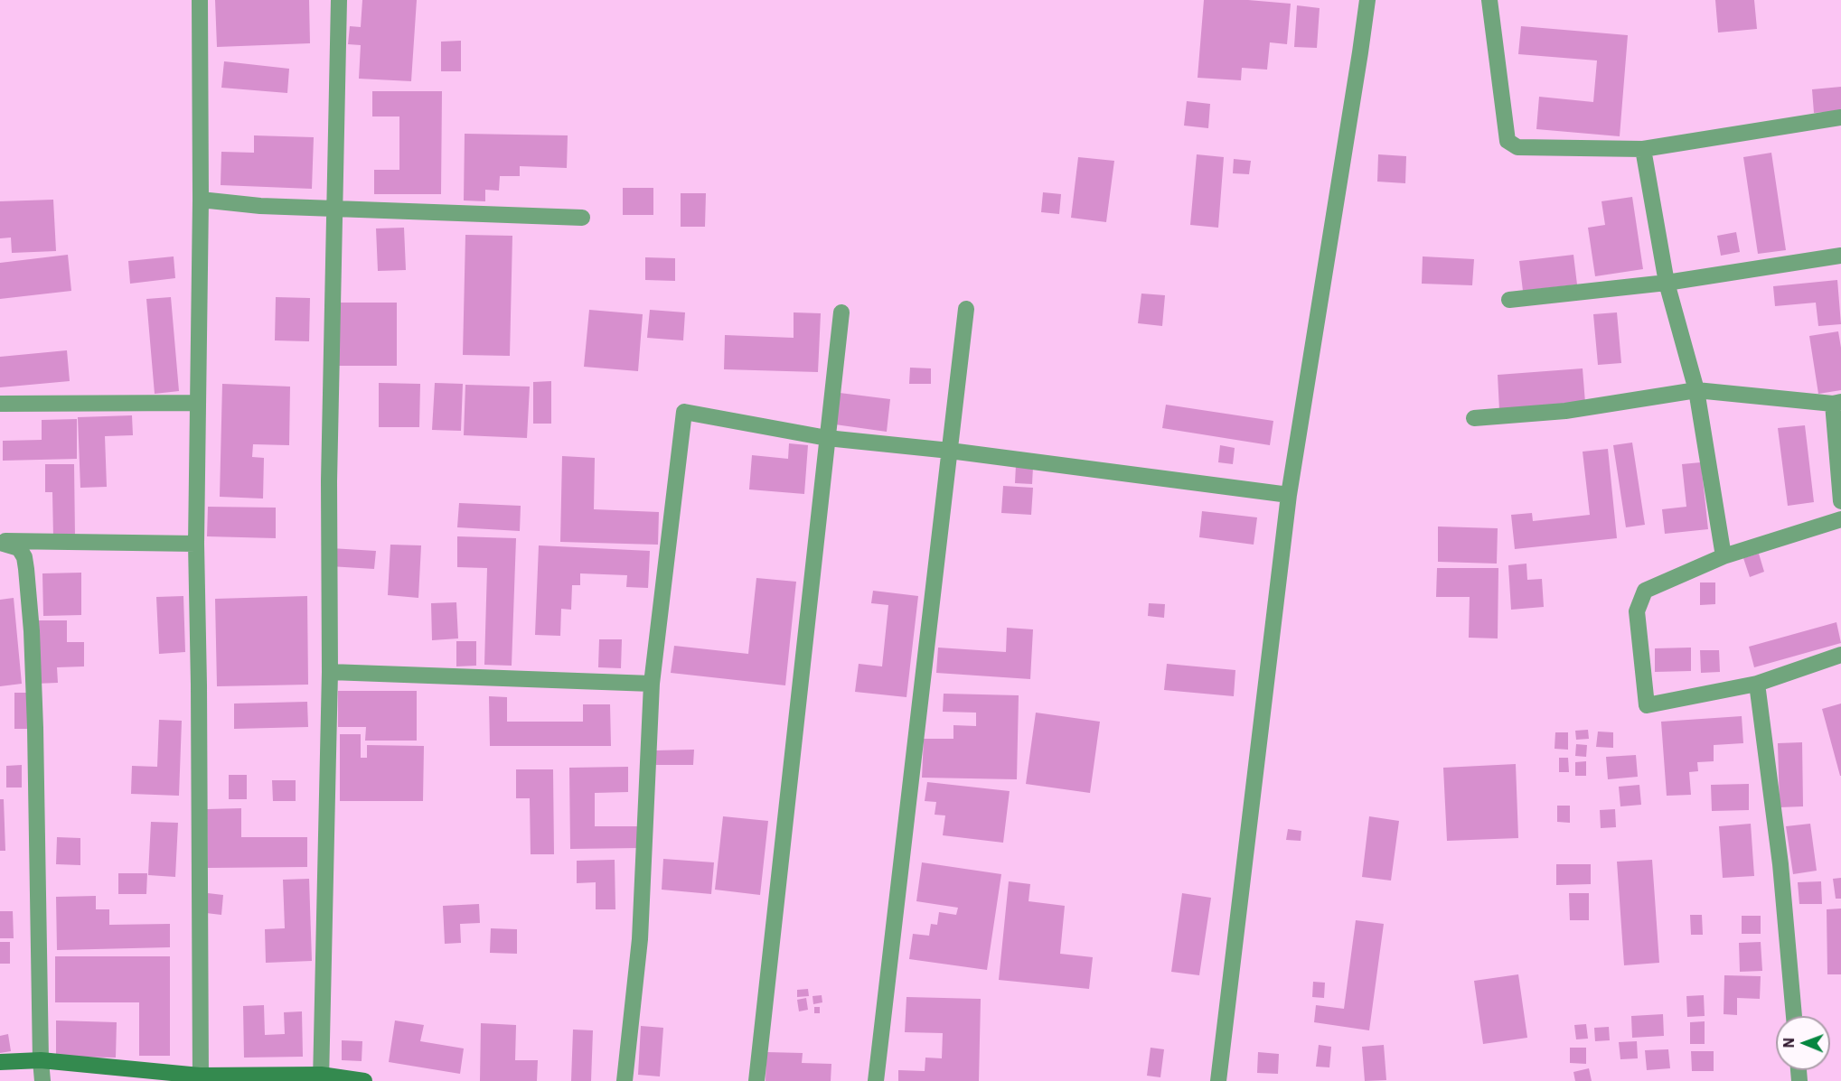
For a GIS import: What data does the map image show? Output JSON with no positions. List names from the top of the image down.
{
  "north": "left"
}
